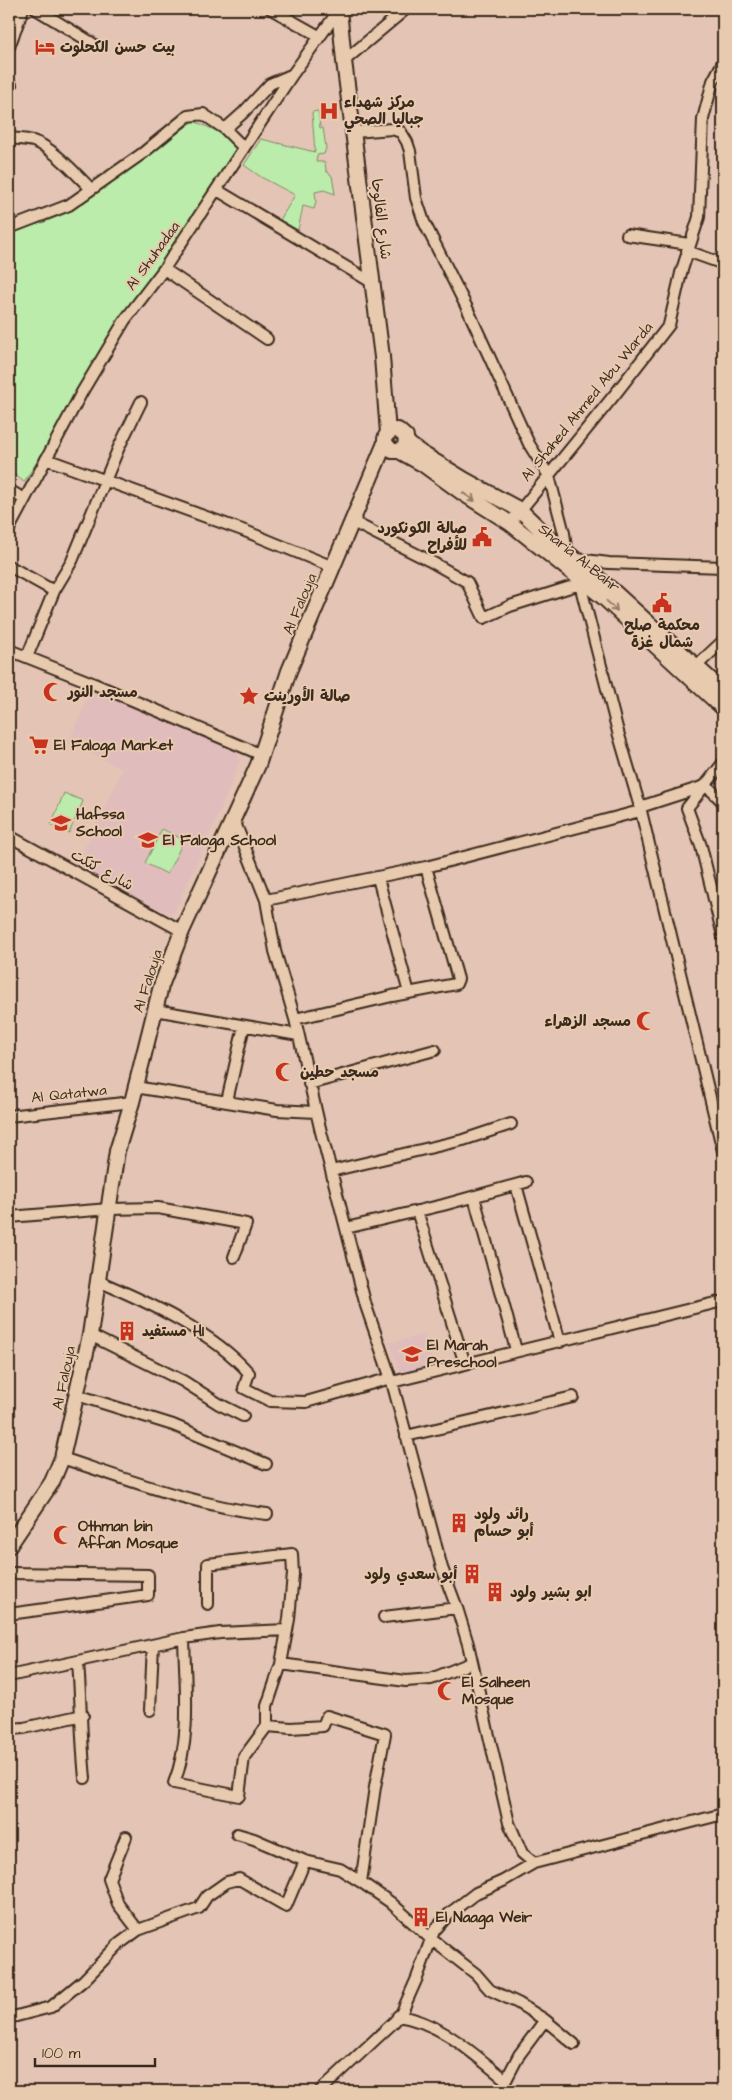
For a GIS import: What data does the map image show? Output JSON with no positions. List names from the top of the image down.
{
  "streets": {
    "main road": ["شارع الفالوجا", "Sharia Al-Bahr", "Al Falouja"],
    "street": [
      "Al Shuhadaa",
      "Al Shahed Ahmed Abu Warda",
      "شارع كتكت",
      "Al Qatatwa"
    ]
  },
  "crossings": [
    ["شارع الفالوجا", "Al Shuhadaa"],
    ["شارع الفالوجا", "Al Falouja"],
    ["Al Shahed Ahmed Abu Warda", "Sharia Al-Bahr"],
    ["Al Falouja", "شارع كتكت"],
    ["Al Falouja", "Al Qatatwa"]
  ],
  "places": {
    "hotel": ["بيت حسن الكحلوت"],
    "hospital": ["مركز شهداء جباليا الصحي"],
    "public building": ["صالة الكونكورد للأفراح", "محكمة صلح شمال غزة"],
    "mosque": [
      "مسجد النور",
      "مسجد الزهراء",
      "مسجد حطين",
      "Othman bin Affan Mosque",
      "El Salheen Mosque"
    ],
    "place": ["صالة الأورينت"],
    "supermarket": ["El Faloga Market"],
    "school or university": ["Hafssa School", "El Faloga School", "El Marah Preschool"],
    "building": [
      "مستفيد HI",
      "رائد ولود أبو حسام",
      "أبو سعدي ولود",
      "ابو بشير ولود",
      "El Naaga Weir"
    ]
  },
  "scale_bar": "100 m"
}
